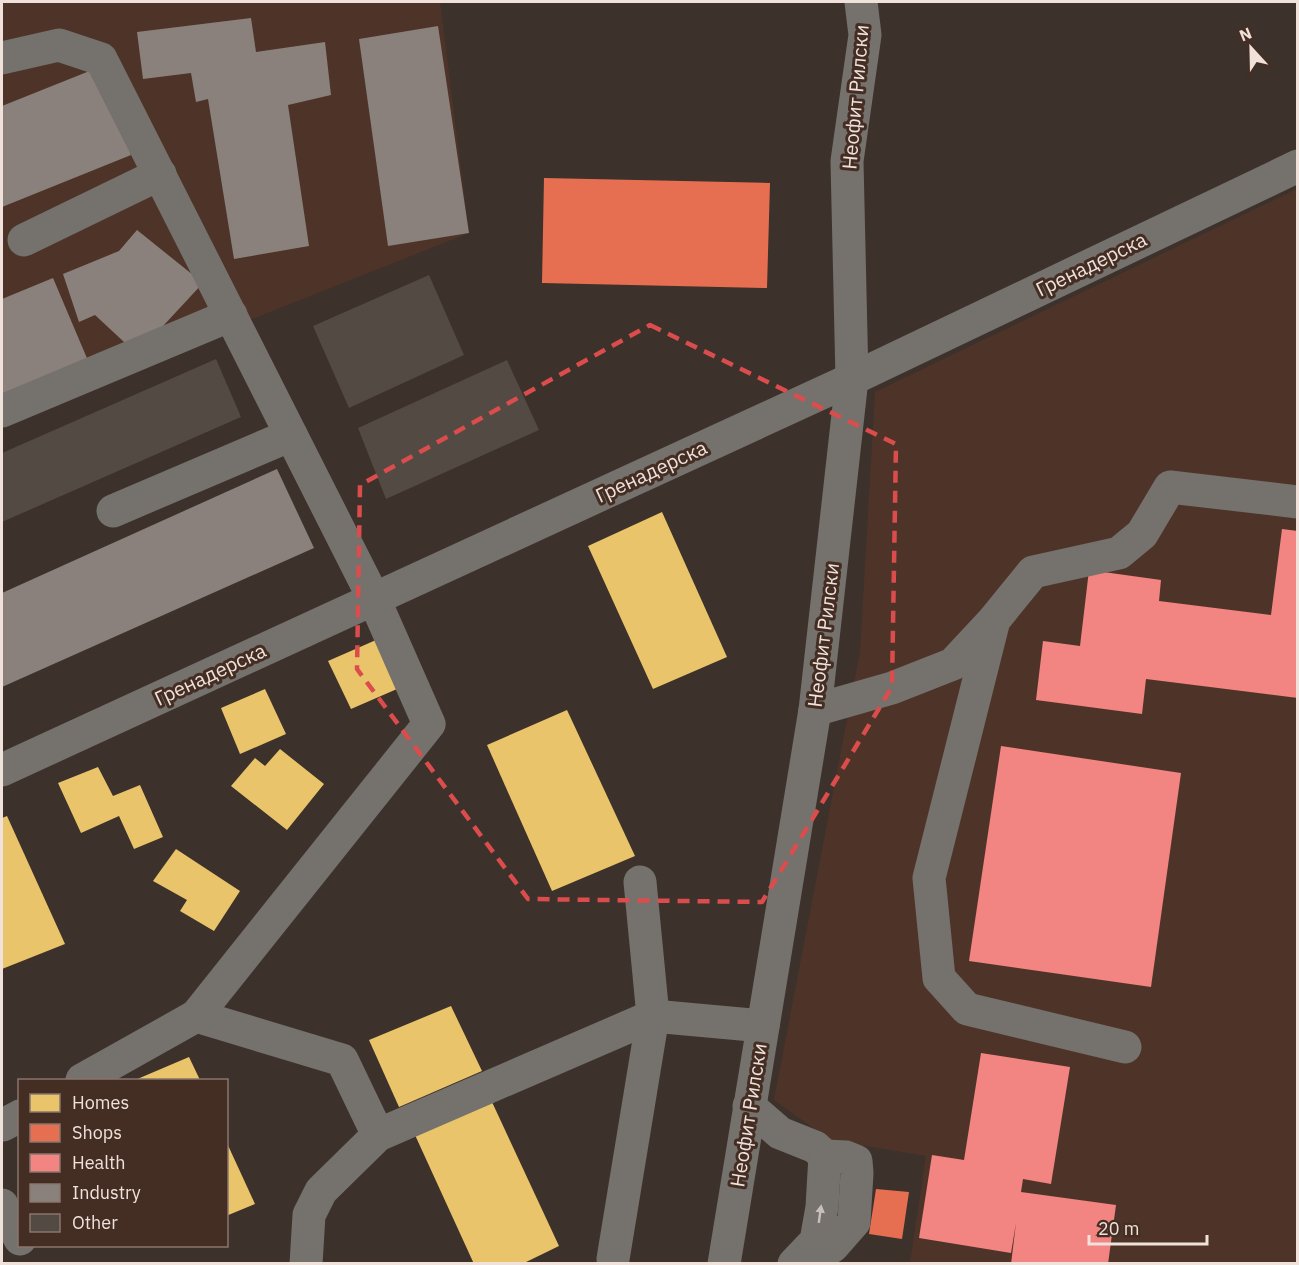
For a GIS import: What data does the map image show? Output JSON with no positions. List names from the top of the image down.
{
  "streets": {
    "street": ["Неофит Рилски", "Гренадерска"]
  },
  "crossings": [
    ["Неофит Рилски", "Гренадерска"]
  ],
  "legend": [
    "Homes",
    "Shops",
    "Health",
    "Industry",
    "Other"
  ],
  "scale_bar": "20 m",
  "north": "top"
}
